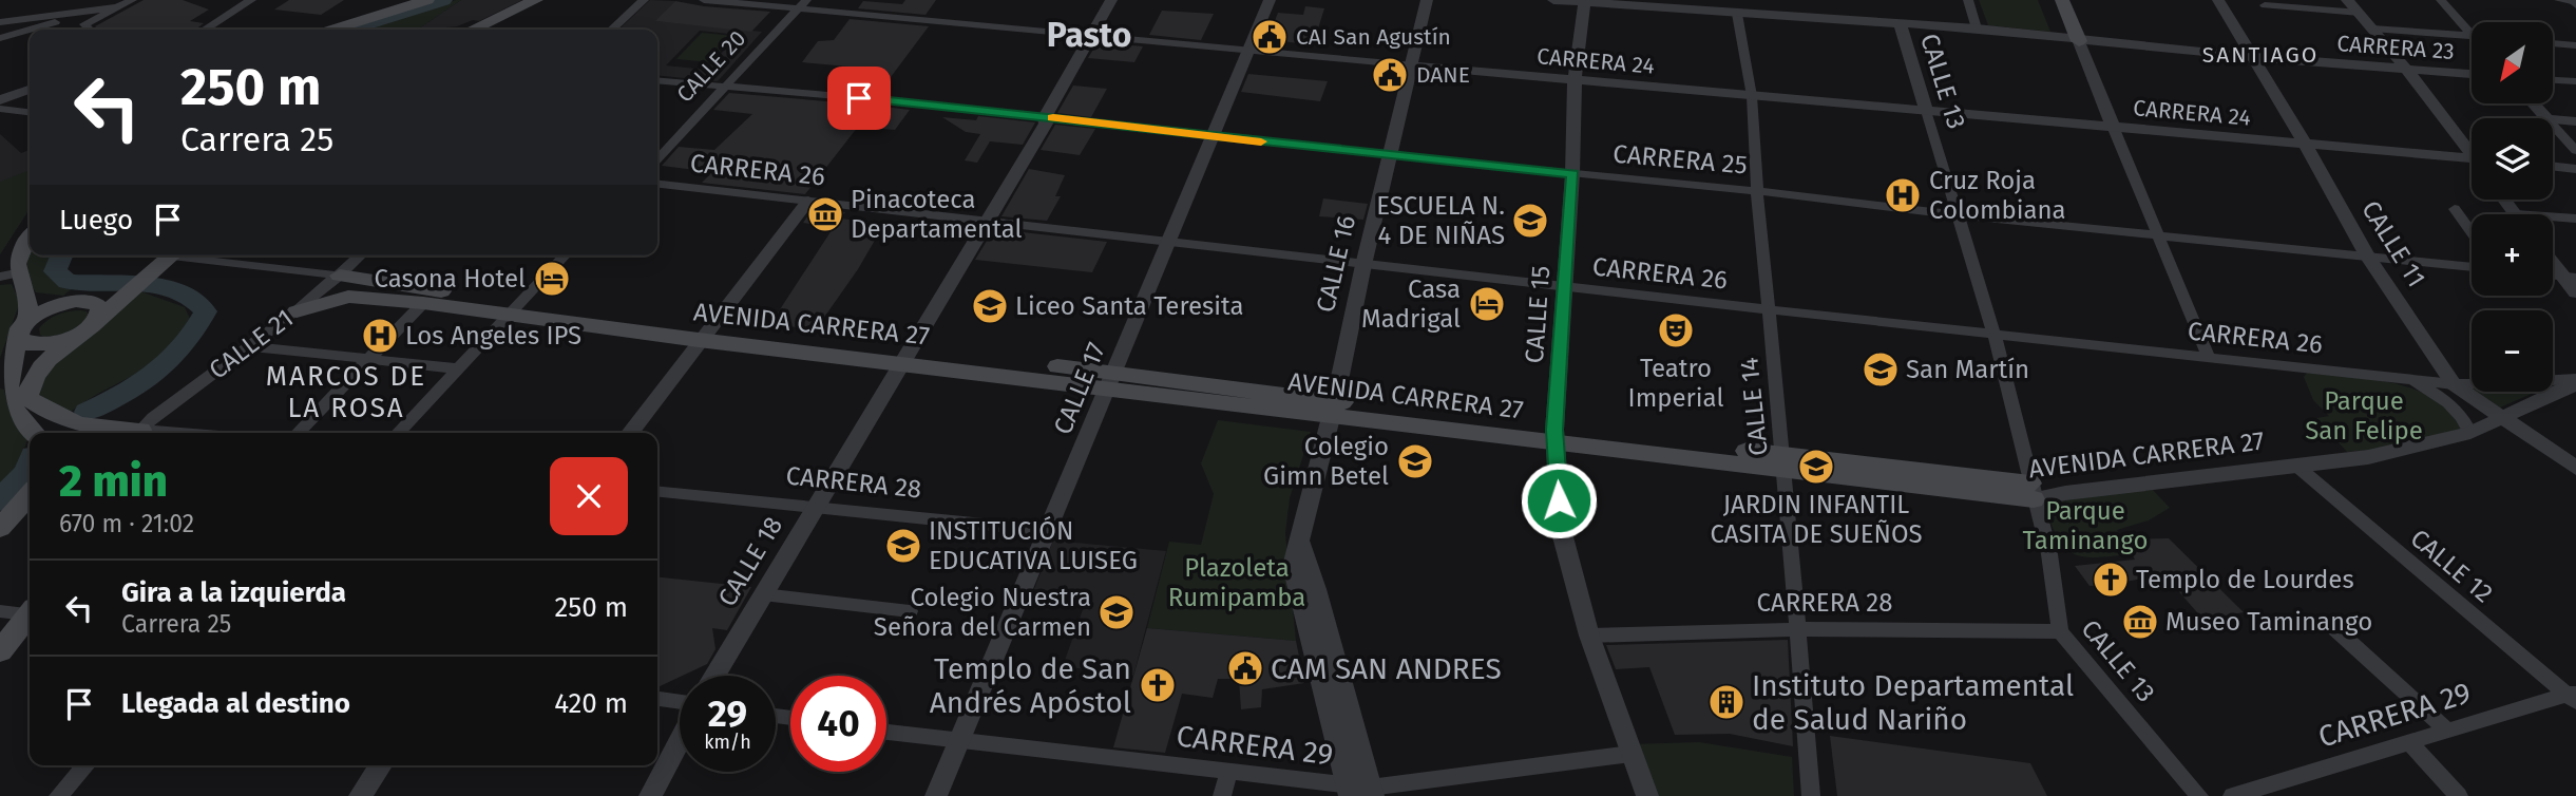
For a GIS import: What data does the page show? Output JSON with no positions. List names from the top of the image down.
{
  "streets": {
    "main road": ["AVENIDA CARRERA 27"],
    "street": [
      "CARRERA 23",
      "CARRERA 24",
      "CALLE 20",
      "CALLE 13",
      "CARRERA 25",
      "CARRERA 26",
      "CALLE 11",
      "CALLE 16",
      "CALLE 15",
      "CALLE 21",
      "CALLE 17",
      "CALLE 14",
      "CARRERA 28",
      "CALLE 18",
      "CALLE 12",
      "CARRERA 29"
    ]
  },
  "crossings": [
    ["CARRERA 23", "CALLE 13"],
    ["CARRERA 23", "CALLE 11"],
    ["CARRERA 23", "CALLE 15"],
    ["CARRERA 23", "CALLE 14"],
    ["CARRERA 24", "CALLE 20"],
    ["CARRERA 24", "CALLE 13"],
    ["CARRERA 24", "CALLE 11"],
    ["CARRERA 24", "CALLE 16"],
    ["CARRERA 24", "CALLE 15"],
    ["CARRERA 24", "CALLE 17"],
    ["CARRERA 24", "CALLE 14"],
    ["CARRERA 24", "CALLE 18"],
    ["CALLE 20", "CARRERA 25"],
    ["CALLE 13", "CARRERA 25"],
    ["CALLE 13", "CARRERA 26"],
    ["CALLE 13", "AVENIDA CARRERA 27"],
    ["CALLE 13", "CARRERA 28"],
    ["CARRERA 25", "CALLE 11"],
    ["CARRERA 25", "CALLE 16"],
    ["CARRERA 25", "CALLE 15"],
    ["CARRERA 25", "CALLE 17"],
    ["CARRERA 25", "CALLE 14"],
    ["CARRERA 25", "CALLE 18"],
    ["CARRERA 26", "CALLE 11"],
    ["CARRERA 26", "CALLE 16"],
    ["CARRERA 26", "CALLE 15"],
    ["CARRERA 26", "CALLE 17"],
    ["CARRERA 26", "CALLE 14"],
    ["CARRERA 26", "CALLE 18"],
    ["CALLE 11", "AVENIDA CARRERA 27"],
    ["CALLE 16", "AVENIDA CARRERA 27"],
    ["CALLE 16", "CARRERA 29"],
    ["CALLE 15", "AVENIDA CARRERA 27"],
    ["CALLE 15", "CARRERA 28"],
    ["CALLE 15", "CARRERA 29"],
    ["AVENIDA CARRERA 27", "CALLE 21"],
    ["AVENIDA CARRERA 27", "CALLE 17"],
    ["AVENIDA CARRERA 27", "CALLE 14"],
    ["AVENIDA CARRERA 27", "CALLE 18"],
    ["AVENIDA CARRERA 27", "CALLE 12"],
    ["CALLE 17", "CARRERA 28"],
    ["CALLE 17", "CARRERA 29"],
    ["CALLE 14", "CARRERA 28"],
    ["CARRERA 28", "CALLE 18"],
    ["CALLE 12", "CARRERA 29"]
  ],
  "districts": ["Pasto", "SANTIAGO", "MARCOS DE LA ROSA"],
  "parks": ["Parque San Felipe", "Parque Taminango", "Plazoleta Rumipamba"],
  "places": {
    "public building": ["CAI San Agustín", "DANE", "CAM SAN ANDRES"],
    "hospital": ["Cruz Roja Colombiana", "Los Angeles IPS"],
    "museum": ["Pinacoteca Departamental", "Museo Taminango"],
    "school or university": [
      "ESCUELA N. 4 DE NIÑAS",
      "Liceo Santa Teresita",
      "San Martín",
      "Colegio Gimn Betel",
      "JARDIN INFANTIL CASITA DE SUEÑOS",
      "INSTITUCIÓN EDUCATIVA LUISEG",
      "Colegio Nuestra Señora del Carmen"
    ],
    "hotel": ["Casona Hotel", "Casa Madrigal"],
    "theatre": ["Teatro Imperial"],
    "church": ["Templo de Lourdes", "Templo de San Andrés Apóstol"],
    "building": ["Instituto Departamental de Salud Nariño"]
  },
  "north": "bottom left",
  "page": {
    "map_buttons": ["+", "−"],
    "turn": ["250 m", "Carrera 25"],
    "then": "Luego",
    "heading": ["2 min", "670 m · 21:02"],
    "list": [
      {
        "name": "Gira a la izquierda",
        "note": "Carrera 25",
        "value": "250 m"
      },
      {
        "name": "Llegada al destino",
        "value": "420 m"
      }
    ],
    "speed": "29 km/h",
    "limit": "40"
  }
}
